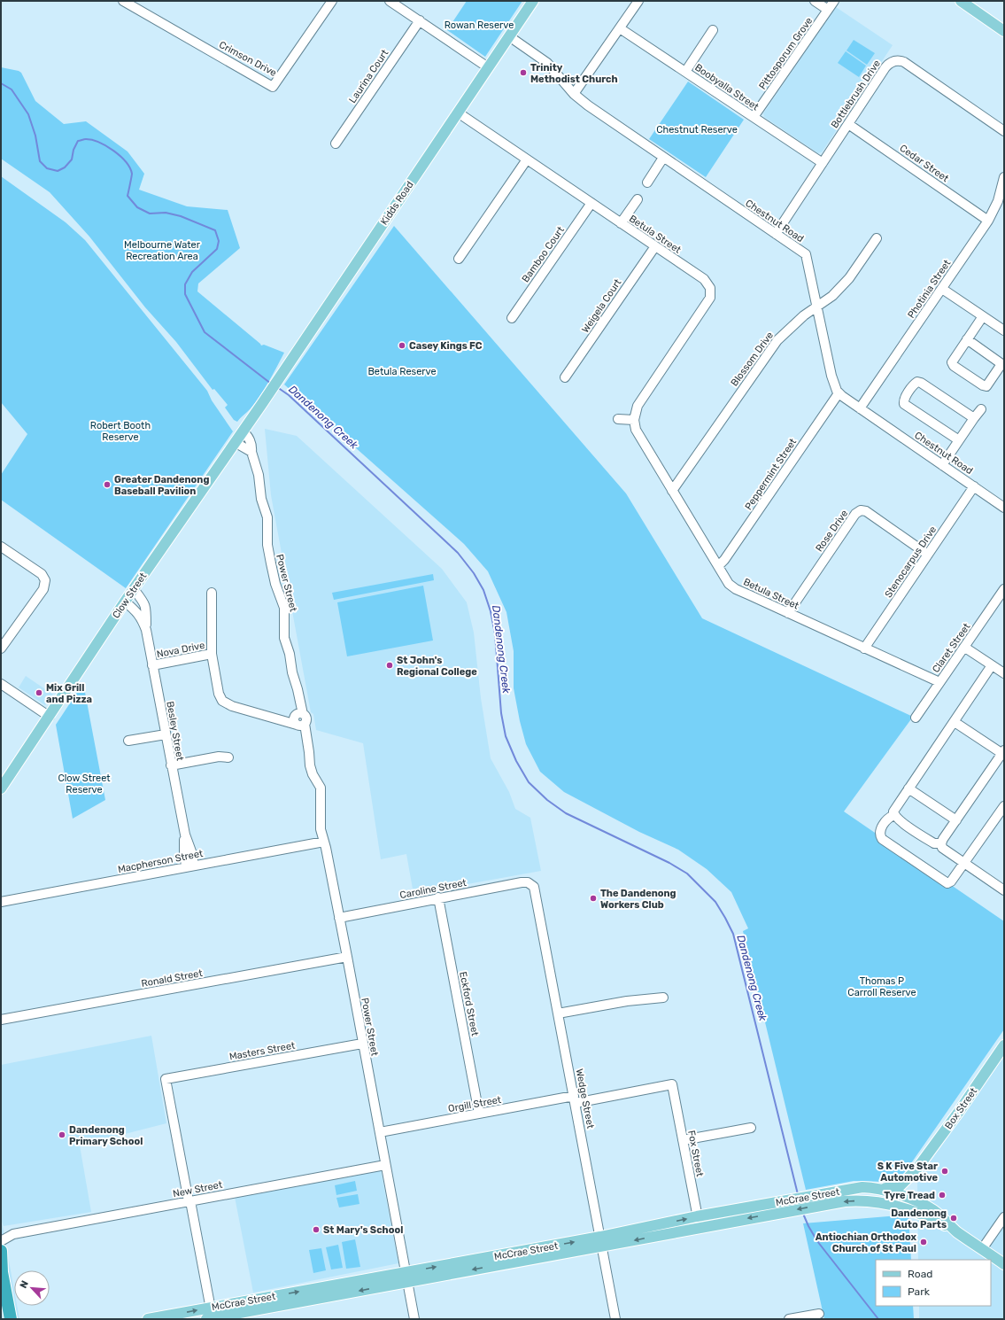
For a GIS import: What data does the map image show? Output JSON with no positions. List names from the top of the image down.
{
  "streets": {
    "main road": [
      "Kidds Road",
      "Clow Street",
      "Box Street",
      "McCrae Street"
    ],
    "street": [
      "Pittosporum Grove",
      "Crimson Drive",
      "Laurina Court",
      "Boobyalla Street",
      "Bottlebrush Drive",
      "Cedar Street",
      "Chestnut Road",
      "Betula Street",
      "Bamboo Court",
      "Photinia Street",
      "Weigela Court",
      "Blossom Drive",
      "Peppermint Street",
      "Rose Drive",
      "Stenocarpus Drive",
      "Power Street",
      "Claret Street",
      "Nova Drive",
      "Besley Street",
      "Macpherson Street",
      "Caroline Street",
      "Ronald Street",
      "Eckford Street",
      "Masters Street",
      "Wedge Street",
      "Orgill Street",
      "Fox Street",
      "New Street"
    ]
  },
  "crossings": [
    ["Pittosporum Grove", "Boobyalla Street"],
    ["Boobyalla Street", "Bottlebrush Drive"],
    ["Bottlebrush Drive", "Cedar Street"],
    ["Bottlebrush Drive", "Chestnut Road"],
    ["Cedar Street", "Photinia Street"],
    ["Kidds Road", "Chestnut Road"],
    ["Kidds Road", "Betula Street"],
    ["Kidds Road", "Clow Street"],
    ["Chestnut Road", "Photinia Street"],
    ["Chestnut Road", "Blossom Drive"],
    ["Chestnut Road", "Peppermint Street"],
    ["Chestnut Road", "Stenocarpus Drive"],
    ["Betula Street", "Bamboo Court"],
    ["Betula Street", "Weigela Court"],
    ["Betula Street", "Blossom Drive"],
    ["Betula Street", "Peppermint Street"],
    ["Betula Street", "Rose Drive"],
    ["Betula Street", "Stenocarpus Drive"],
    ["Betula Street", "Claret Street"],
    ["Rose Drive", "Stenocarpus Drive"],
    ["Power Street", "Clow Street"],
    ["Power Street", "Nova Drive"],
    ["Power Street", "Macpherson Street"],
    ["Power Street", "Caroline Street"],
    ["Power Street", "Ronald Street"],
    ["Power Street", "Masters Street"],
    ["Power Street", "Orgill Street"],
    ["Power Street", "New Street"],
    ["Power Street", "McCrae Street"],
    ["Clow Street", "Besley Street"],
    ["Nova Drive", "Besley Street"],
    ["Besley Street", "Macpherson Street"],
    ["Caroline Street", "Eckford Street"],
    ["Caroline Street", "Wedge Street"],
    ["Eckford Street", "Orgill Street"],
    ["Masters Street", "New Street"],
    ["Wedge Street", "Orgill Street"],
    ["Wedge Street", "McCrae Street"],
    ["Orgill Street", "Fox Street"],
    ["Box Street", "McCrae Street"],
    ["Fox Street", "McCrae Street"]
  ],
  "water": ["Dandenong Creek"],
  "parks": [
    "Rowan Reserve",
    "Chestnut Reserve",
    "Melbourne Water Recreation Area",
    "Betula Reserve",
    "Robert Booth Reserve",
    "Clow Street Reserve",
    "Thomas P Carroll Reserve"
  ],
  "places": [
    "Trinity Methodist Church",
    "Casey Kings FC",
    "Greater Dandenong Baseball Pavilion",
    "St John's Regional College",
    "Mix Grill and Pizza",
    "The Dandenong Workers Club",
    "Dandenong Primary School",
    "S K Five Star Automotive",
    "Tyre Tread",
    "Dandenong Auto Parts",
    "St Mary's School",
    "Antiochian Orthodox Church of St Paul"
  ],
  "legend": ["Road", "Park"],
  "north": "top left"
}
